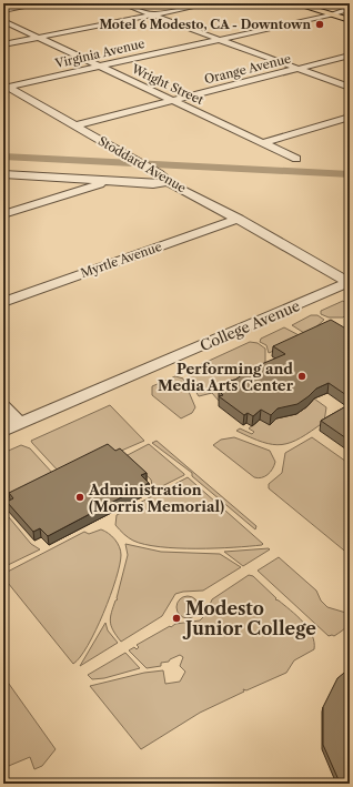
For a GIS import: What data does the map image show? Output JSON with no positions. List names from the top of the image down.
{
  "streets": {
    "street": [
      "Virginia Avenue",
      "Orange Avenue",
      "Wright Street",
      "Stoddard Avenue",
      "Myrtle Avenue",
      "College Avenue"
    ]
  },
  "crossings": [
    ["Virginia Avenue", "Wright Street"],
    ["Virginia Avenue", "Stoddard Avenue"],
    ["Orange Avenue", "Wright Street"],
    ["Orange Avenue", "Stoddard Avenue"],
    ["Stoddard Avenue", "Myrtle Avenue"],
    ["Stoddard Avenue", "College Avenue"]
  ],
  "places": [
    "Motel 6 Modesto, CA - Downtown",
    "Performing and Media Arts Center",
    "Administration (Morris Memorial)",
    "Modesto Junior College"
  ]
}
